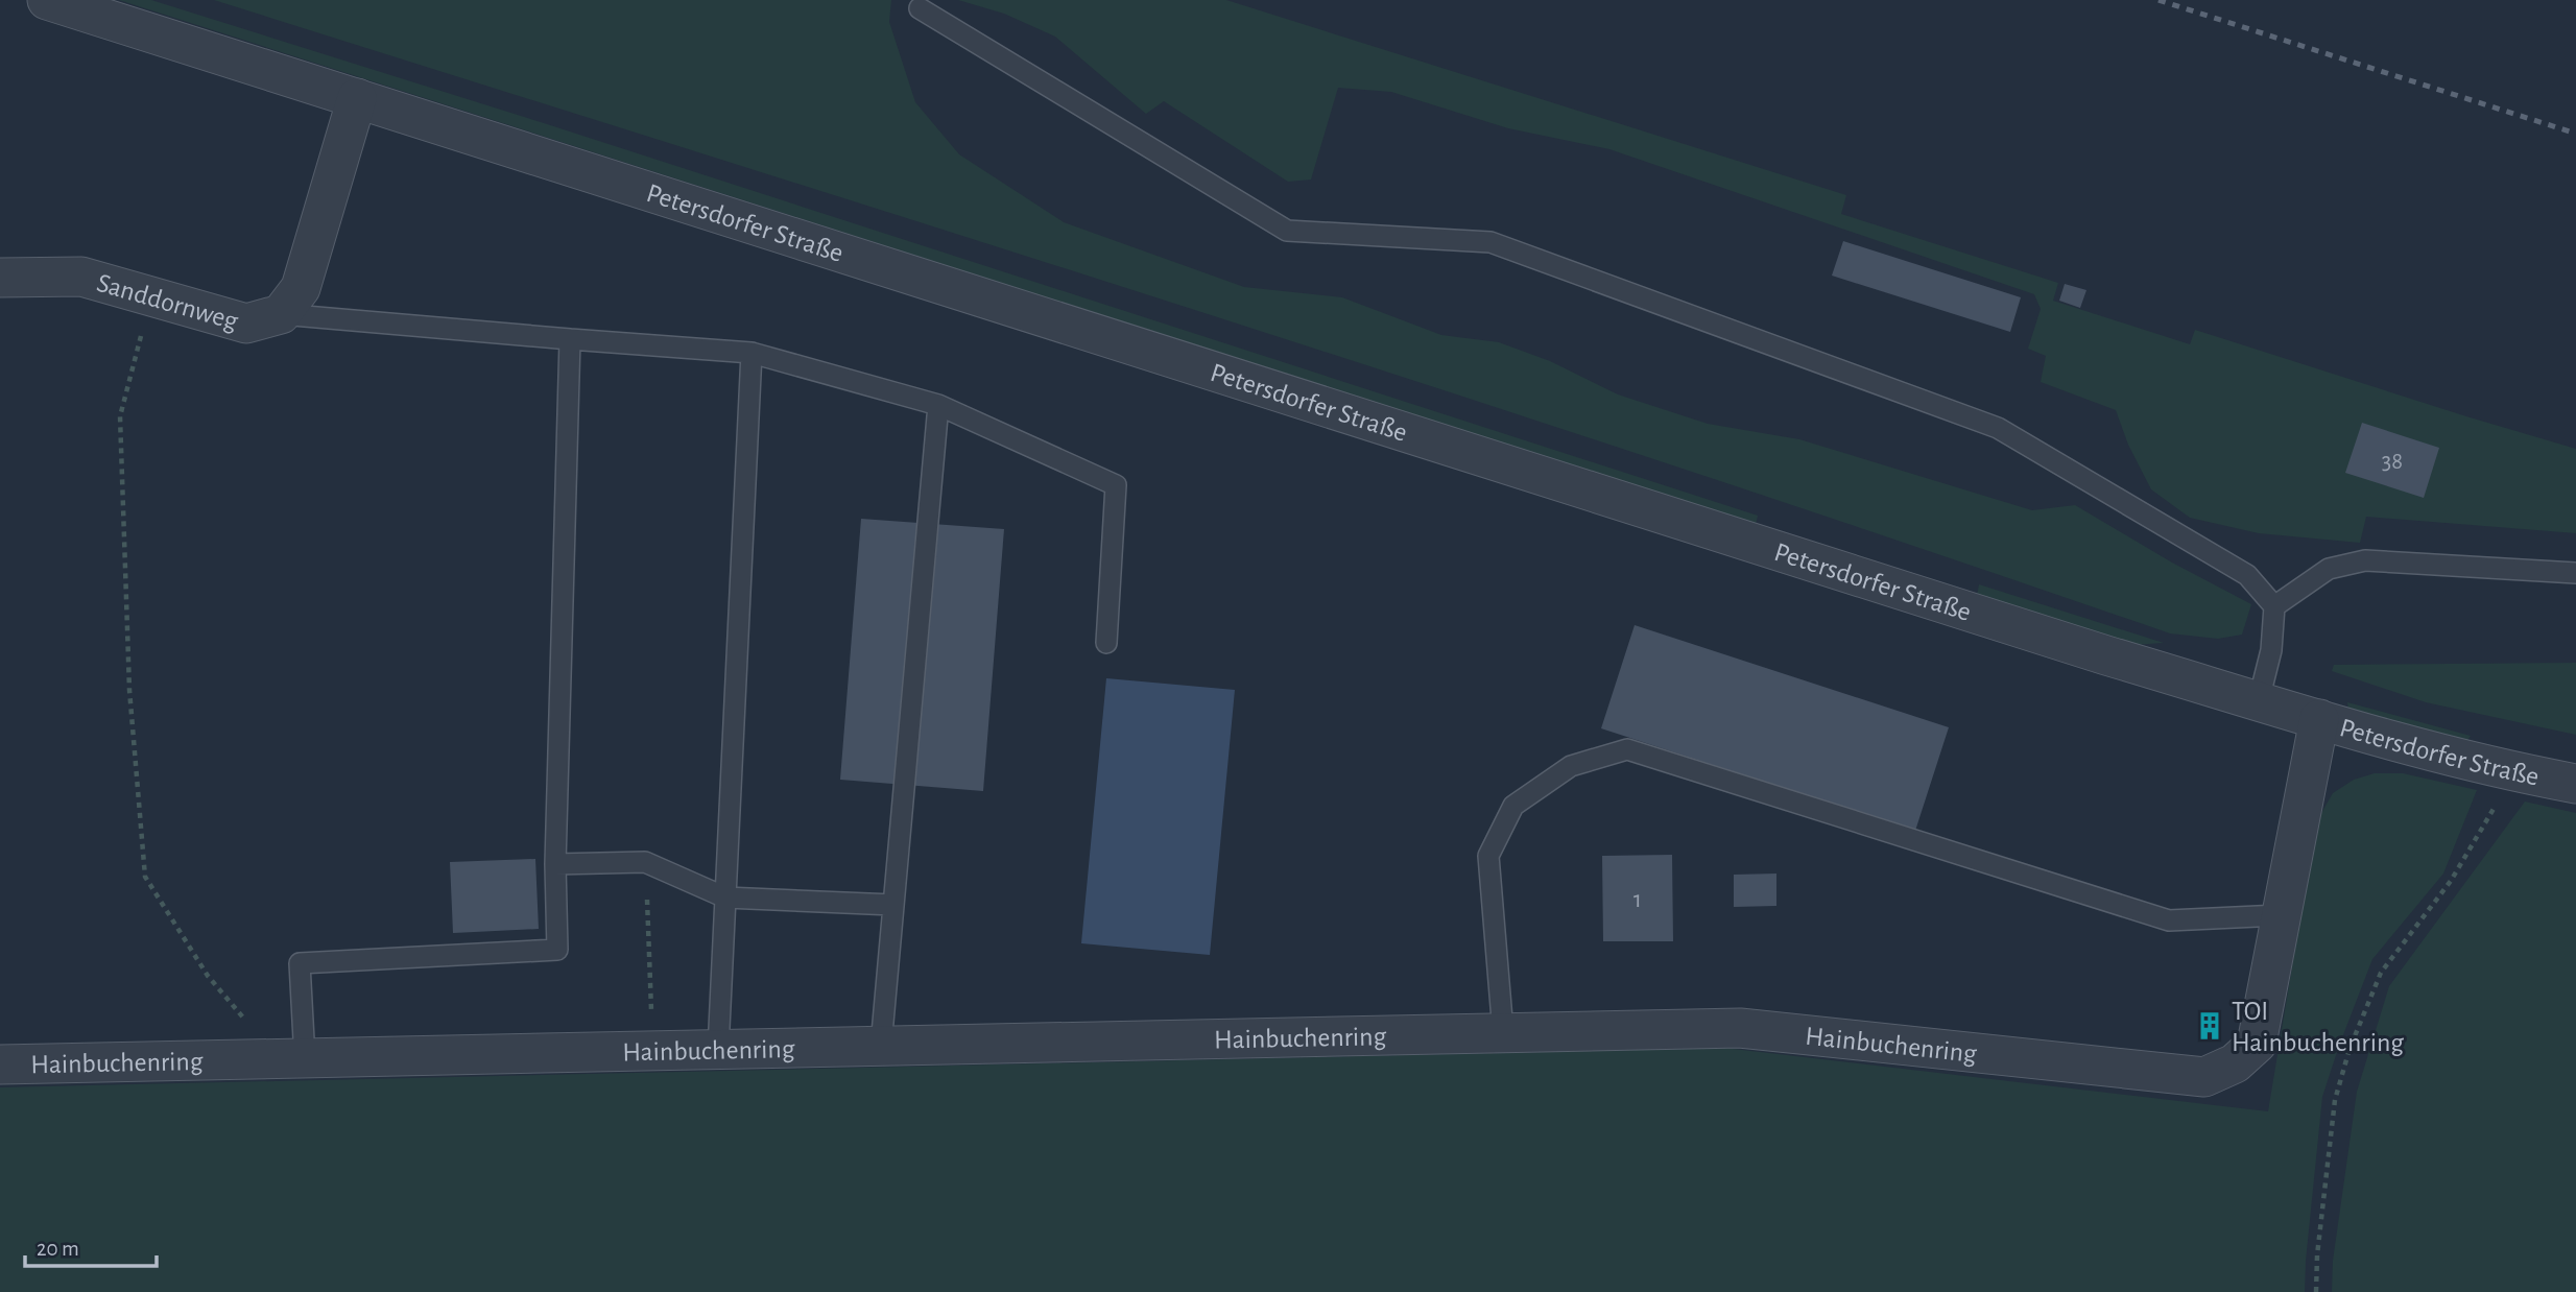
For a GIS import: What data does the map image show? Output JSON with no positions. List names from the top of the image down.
{
  "streets": {
    "street": ["Petersdorfer Straße", "Sanddornweg", "Hainbuchenring"]
  },
  "crossings": [
    ["Petersdorfer Straße", "Sanddornweg"],
    ["Petersdorfer Straße", "Hainbuchenring"]
  ],
  "places": {
    "building": ["TOI Hainbuchenring"]
  },
  "house_numbers": ["38", "1"],
  "scale_bar": "20 m"
}
